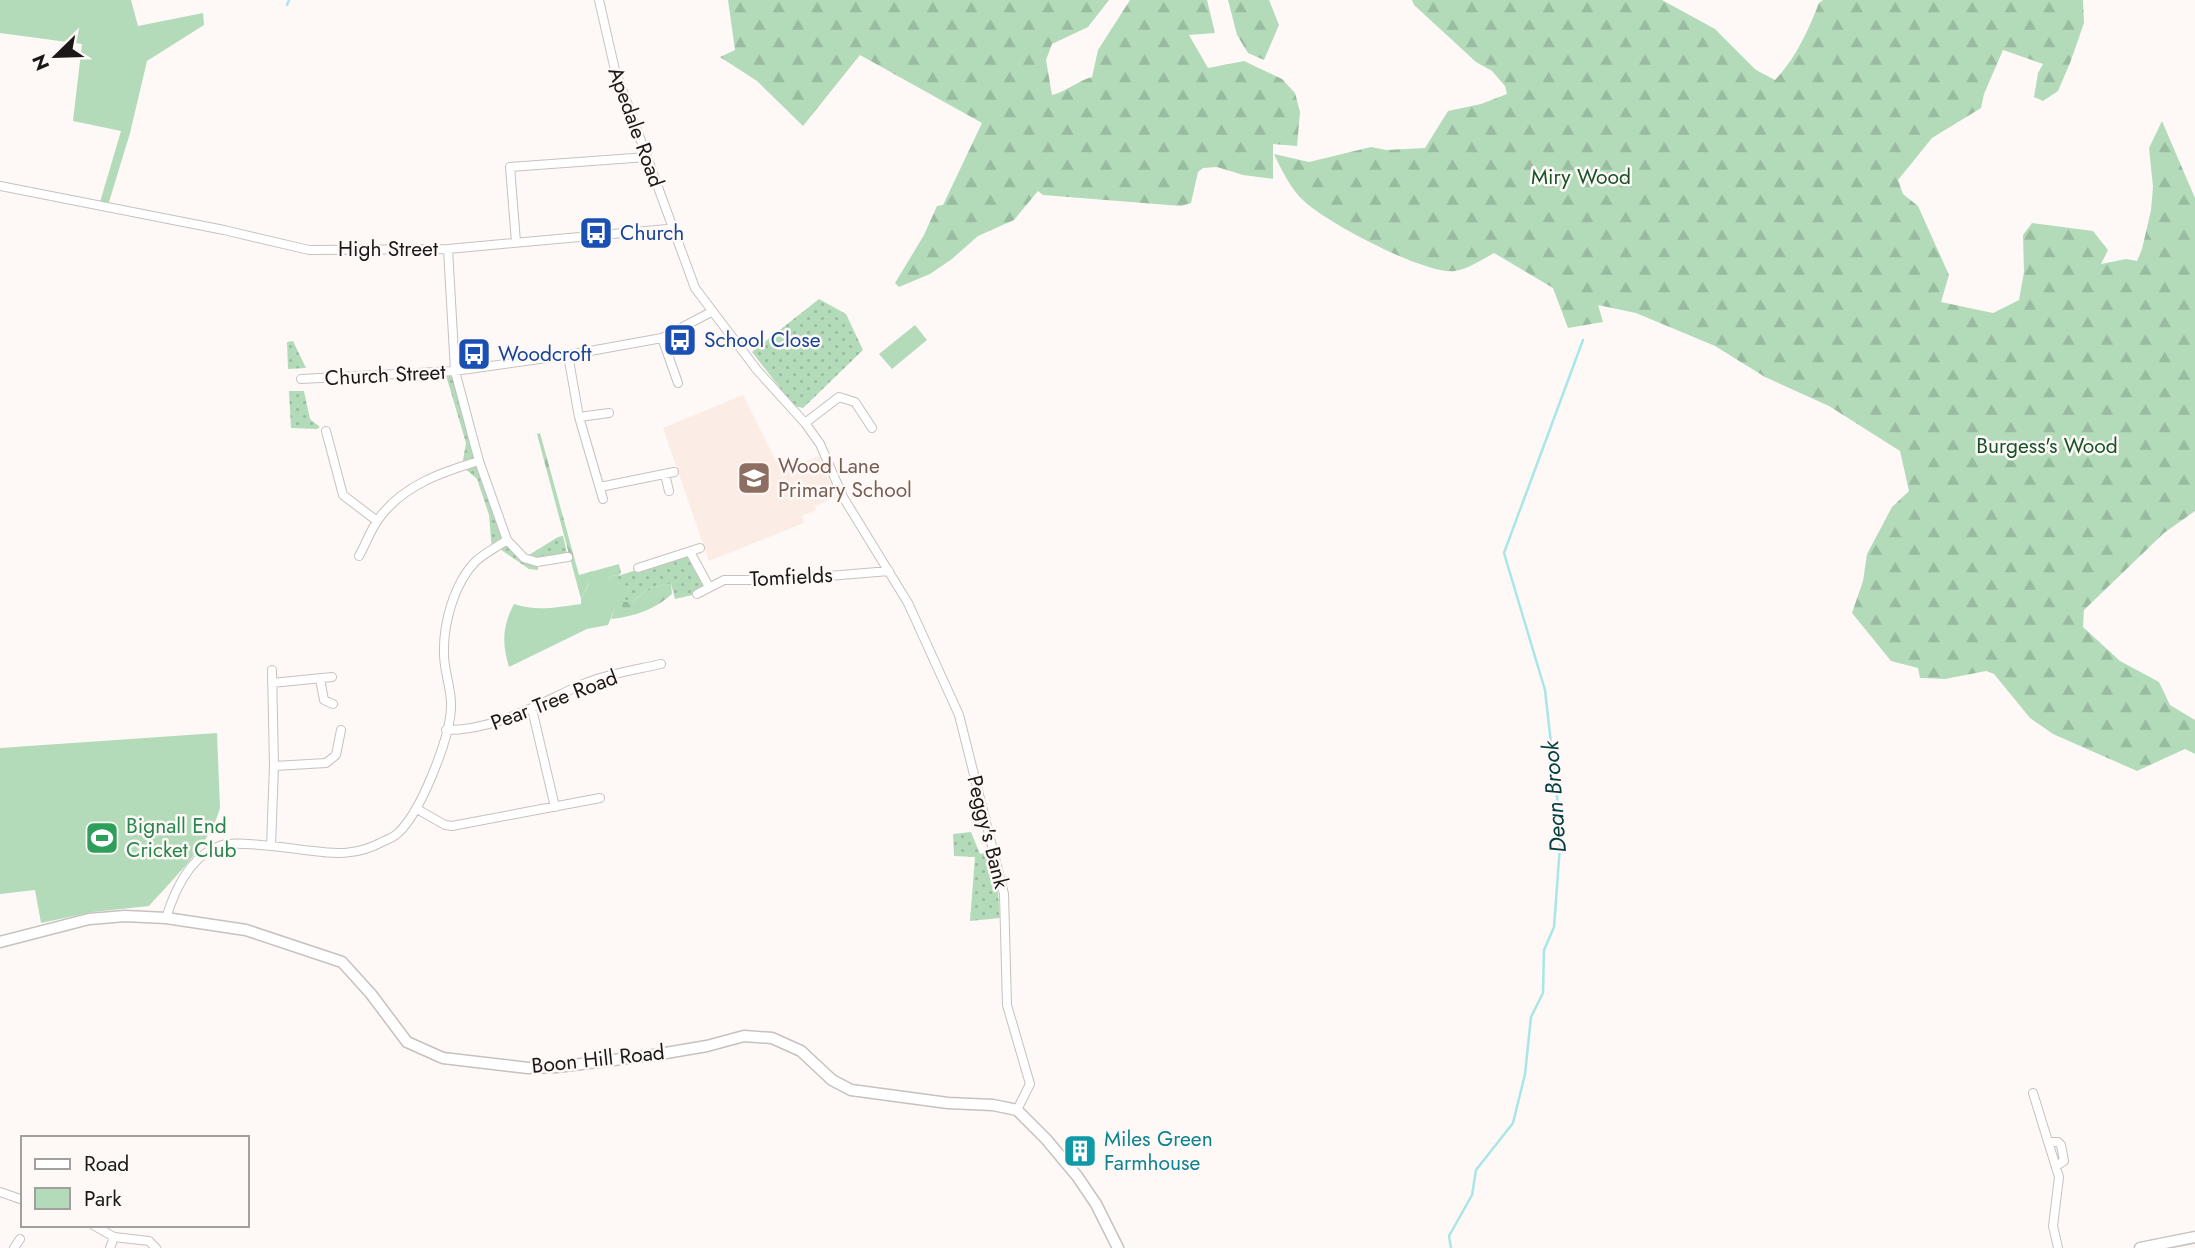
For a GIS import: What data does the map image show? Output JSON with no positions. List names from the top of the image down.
{
  "streets": {
    "street": [
      "Apedale Road",
      "High Street",
      "Church Street",
      "Tomfields",
      "Pear Tree Road",
      "Peggy's Bank",
      "Boon Hill Road"
    ]
  },
  "crossings": [
    ["Apedale Road", "High Street"],
    ["Apedale Road", "Church Street"],
    ["Apedale Road", "Tomfields"],
    ["Apedale Road", "Peggy's Bank"],
    ["Peggy's Bank", "Boon Hill Road"]
  ],
  "water": ["Dean Brook"],
  "parks": ["Miry Wood", "Burgess's Wood"],
  "places": {
    "bus stop": ["Church", "School Close", "Woodcroft"],
    "school or university": ["Wood Lane Primary School"],
    "sports": ["Bignall End Cricket Club"],
    "building": ["Miles Green Farmhouse"]
  },
  "legend": ["Road", "Park"],
  "north": "bottom left"
}
